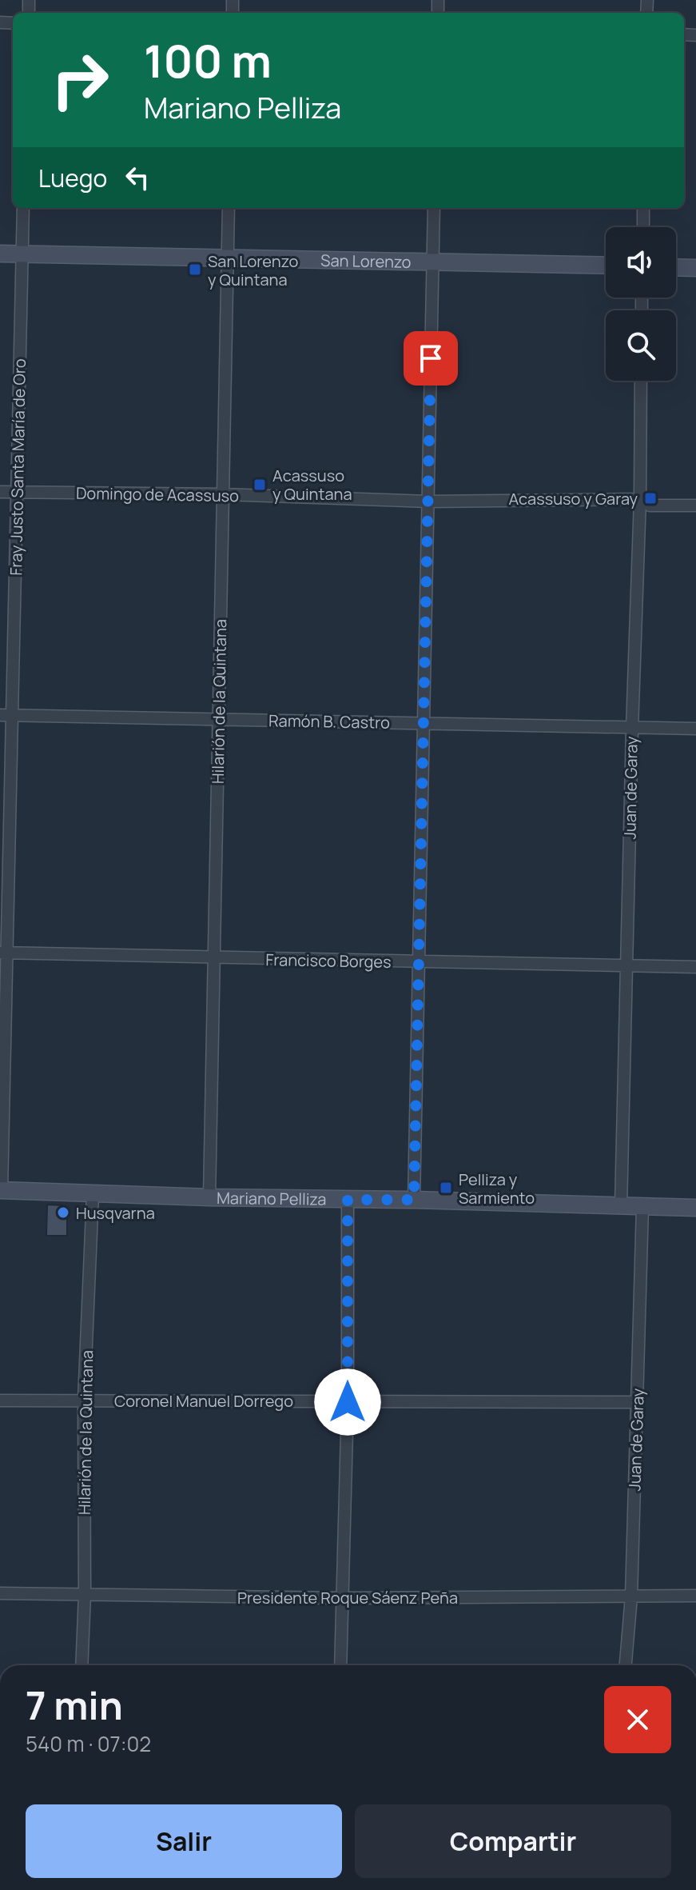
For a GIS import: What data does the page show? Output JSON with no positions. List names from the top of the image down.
{
  "streets": {
    "street": [
      "San Lorenzo",
      "Fray Justo Santa María de Oro",
      "Domingo de Acassuso",
      "Hilarión de la Quintana",
      "Ramón B. Castro",
      "Juan de Garay",
      "Francisco Borges",
      "Mariano Pelliza",
      "Coronel Manuel Dorrego",
      "Presidente Roque Sáenz Peña"
    ]
  },
  "crossings": [
    ["San Lorenzo", "Fray Justo Santa María de Oro"],
    ["San Lorenzo", "Hilarión de la Quintana"],
    ["Fray Justo Santa María de Oro", "Domingo de Acassuso"],
    ["Fray Justo Santa María de Oro", "Ramón B. Castro"],
    ["Fray Justo Santa María de Oro", "Francisco Borges"],
    ["Fray Justo Santa María de Oro", "Mariano Pelliza"],
    ["Domingo de Acassuso", "Hilarión de la Quintana"],
    ["Domingo de Acassuso", "Juan de Garay"],
    ["Hilarión de la Quintana", "Ramón B. Castro"],
    ["Hilarión de la Quintana", "Francisco Borges"],
    ["Hilarión de la Quintana", "Mariano Pelliza"],
    ["Hilarión de la Quintana", "Coronel Manuel Dorrego"],
    ["Hilarión de la Quintana", "Presidente Roque Sáenz Peña"],
    ["Ramón B. Castro", "Juan de Garay"],
    ["Juan de Garay", "Francisco Borges"],
    ["Juan de Garay", "Mariano Pelliza"],
    ["Juan de Garay", "Coronel Manuel Dorrego"],
    ["Juan de Garay", "Presidente Roque Sáenz Peña"]
  ],
  "places": {
    "transit": [
      "San Lorenzo y Quintana",
      "Acassuso y Quintana",
      "Acassuso y Garay",
      "Pelliza y Sarmiento"
    ],
    "other": ["Husqvarna"]
  },
  "page": {
    "turn": ["100 m", "Mariano Pelliza"],
    "then": "Luego",
    "heading": ["7 min", "540 m · 07:02"],
    "buttons": ["Salir", "Compartir"]
  }
}
